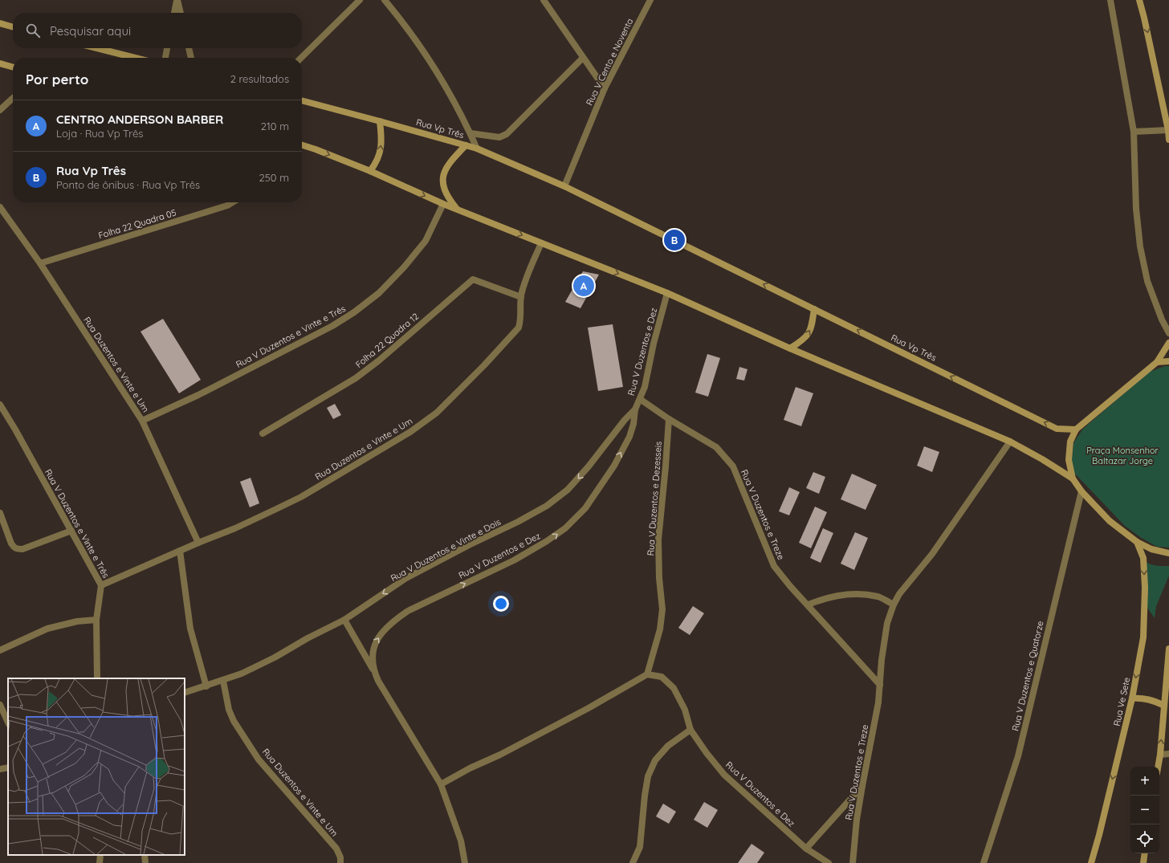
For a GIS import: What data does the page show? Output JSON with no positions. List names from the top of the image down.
{
  "streets": {
    "main road": ["Rua Vp Três", "Rua Ve Sete"],
    "street": [
      "Rua V Cento e Noventa",
      "Folha 22 Quadra 05",
      "Rua V Duzentos e Vinte e Três",
      "Folha 22 Quadra 12",
      "Rua V Duzentos e Dez",
      "Rua Duzentos e Vinte e Um",
      "Rua V Duzentos e Dezesseis",
      "Rua V Duzentos e Treze",
      "Rua V Duzentos e Vinte e Dois",
      "Rua V Duzentos e Quatorze"
    ]
  },
  "crossings": [
    ["Rua V Cento e Noventa", "Rua Vp Três"],
    ["Folha 22 Quadra 05", "Rua Duzentos e Vinte e Um"],
    ["Rua V Duzentos e Vinte e Três", "Rua Duzentos e Vinte e Um"],
    ["Folha 22 Quadra 12", "Rua Duzentos e Vinte e Um"],
    ["Rua V Duzentos e Dez", "Rua V Duzentos e Dezesseis"],
    ["Rua V Duzentos e Dez", "Rua V Duzentos e Treze"],
    ["Rua V Duzentos e Dez", "Rua V Duzentos e Vinte e Dois"],
    ["Rua Duzentos e Vinte e Um", "Rua V Duzentos e Vinte e Dois"],
    ["Rua V Duzentos e Dezesseis", "Rua V Duzentos e Treze"]
  ],
  "one_way": ["Rua V Duzentos e Dez", "Rua V Duzentos e Vinte e Dois"],
  "parks": ["Praça Monsenhor Baltazar Jorge"],
  "page": {
    "search": "Pesquisar aqui",
    "heading": ["Por perto", "2 resultados"],
    "list": [
      {
        "mark": "A",
        "name": "CENTRO ANDERSON BARBER",
        "note": "Loja · Rua Vp Três",
        "value": "210 m"
      },
      {
        "mark": "B",
        "name": "Rua Vp Três",
        "note": "Ponto de ônibus · Rua Vp Três",
        "value": "250 m"
      }
    ],
    "pins": ["B", "A"],
    "map_buttons": ["+", "−"]
  }
}
